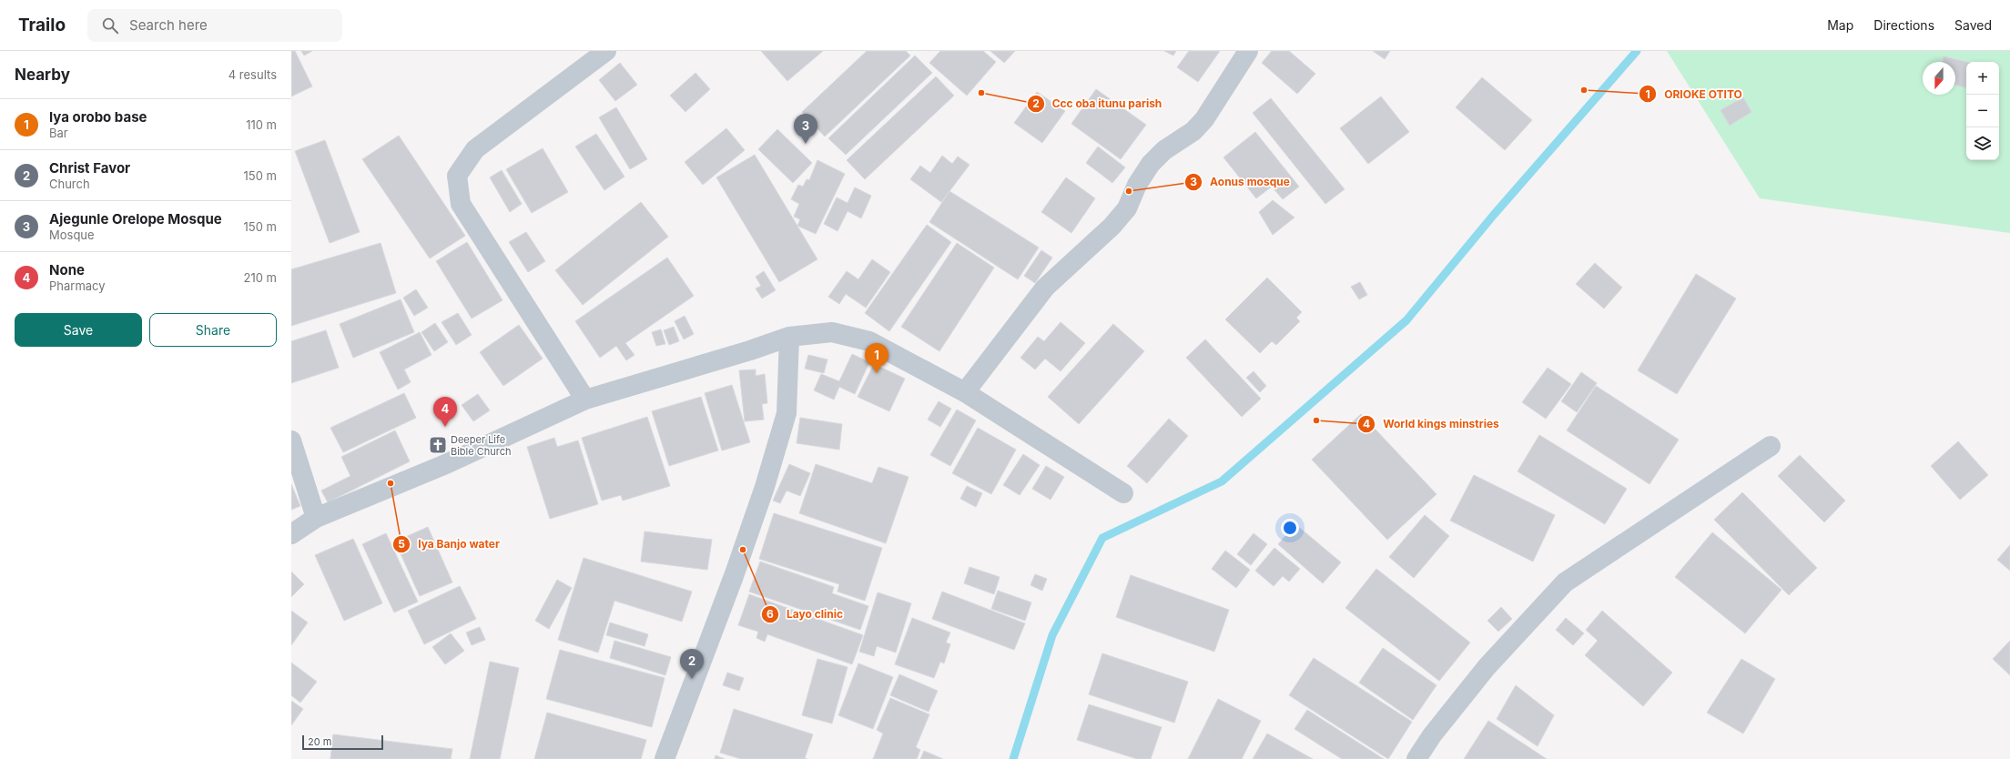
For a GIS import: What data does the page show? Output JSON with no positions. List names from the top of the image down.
{
  "places": {
    "other": [
      "ORIOKE OTITO",
      "Ccc oba itunu parish",
      "Aonus mosque",
      "World kings minstries",
      "Iya Banjo water",
      "Layo clinic"
    ],
    "church": ["Deeper Life Bible Church"]
  },
  "scale_bar": "20 m",
  "north": "bottom",
  "page": {
    "header": "Trailo",
    "search": "Search here",
    "nav": ["Map", "Directions", "Saved"],
    "heading": ["Nearby", "4 results"],
    "map_buttons": ["+", "−"],
    "list": [
      {
        "mark": "1",
        "name": "Iya orobo base",
        "note": "Bar",
        "value": "110 m"
      },
      {
        "mark": "2",
        "name": "Christ Favor",
        "note": "Church",
        "value": "150 m"
      },
      {
        "mark": "3",
        "name": "Ajegunle Orelope Mosque",
        "note": "Mosque",
        "value": "150 m"
      },
      {
        "mark": "4",
        "name": "None",
        "note": "Pharmacy",
        "value": "210 m"
      }
    ],
    "pins": [
      "3",
      "1",
      "4",
      "2"
    ],
    "buttons": ["Save", "Share"],
    "scale": "20 m"
  }
}
